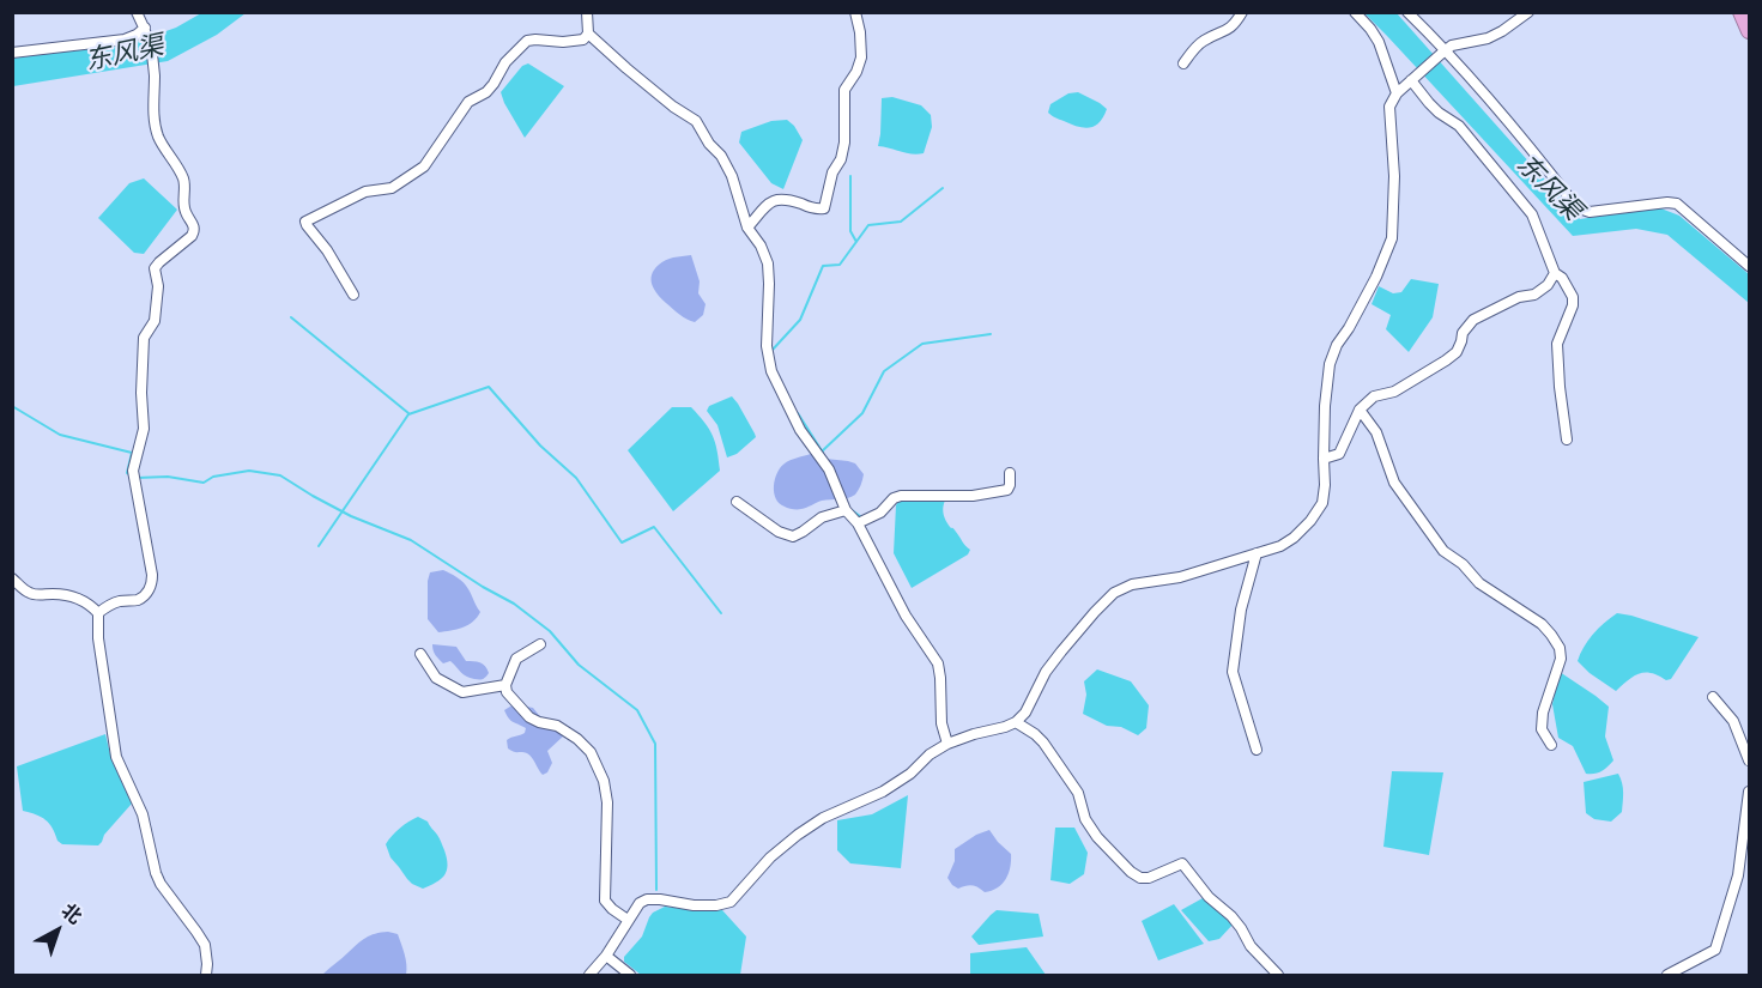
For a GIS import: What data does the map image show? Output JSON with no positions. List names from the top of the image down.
{
  "water": ["东风渠"],
  "north": "top right"
}
